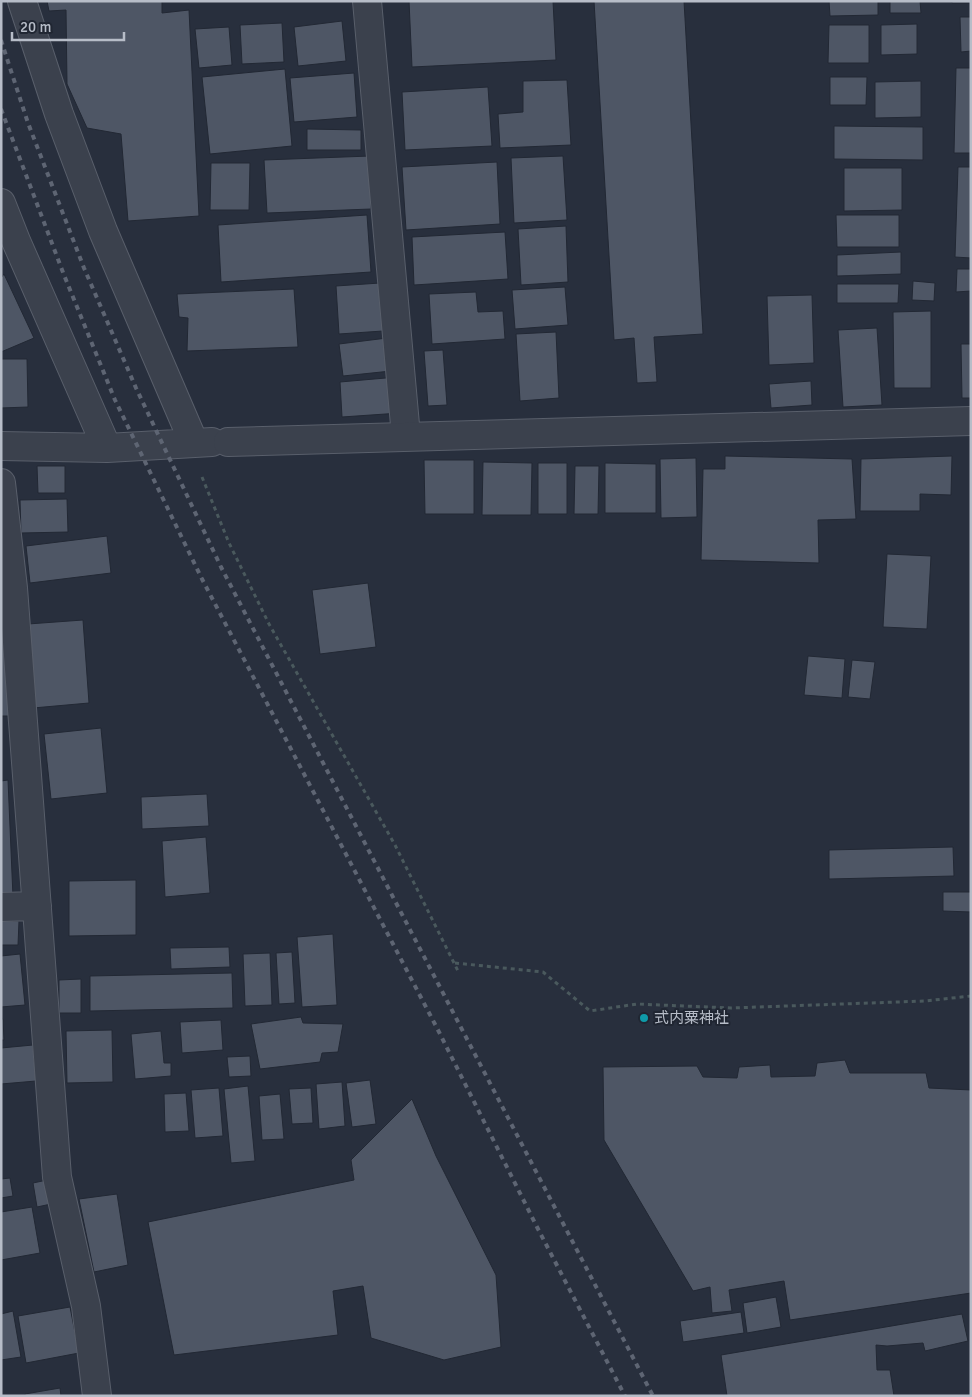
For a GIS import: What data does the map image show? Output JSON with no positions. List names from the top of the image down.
{
  "places": ["式内粟神社"],
  "scale_bar": "20 m"
}
